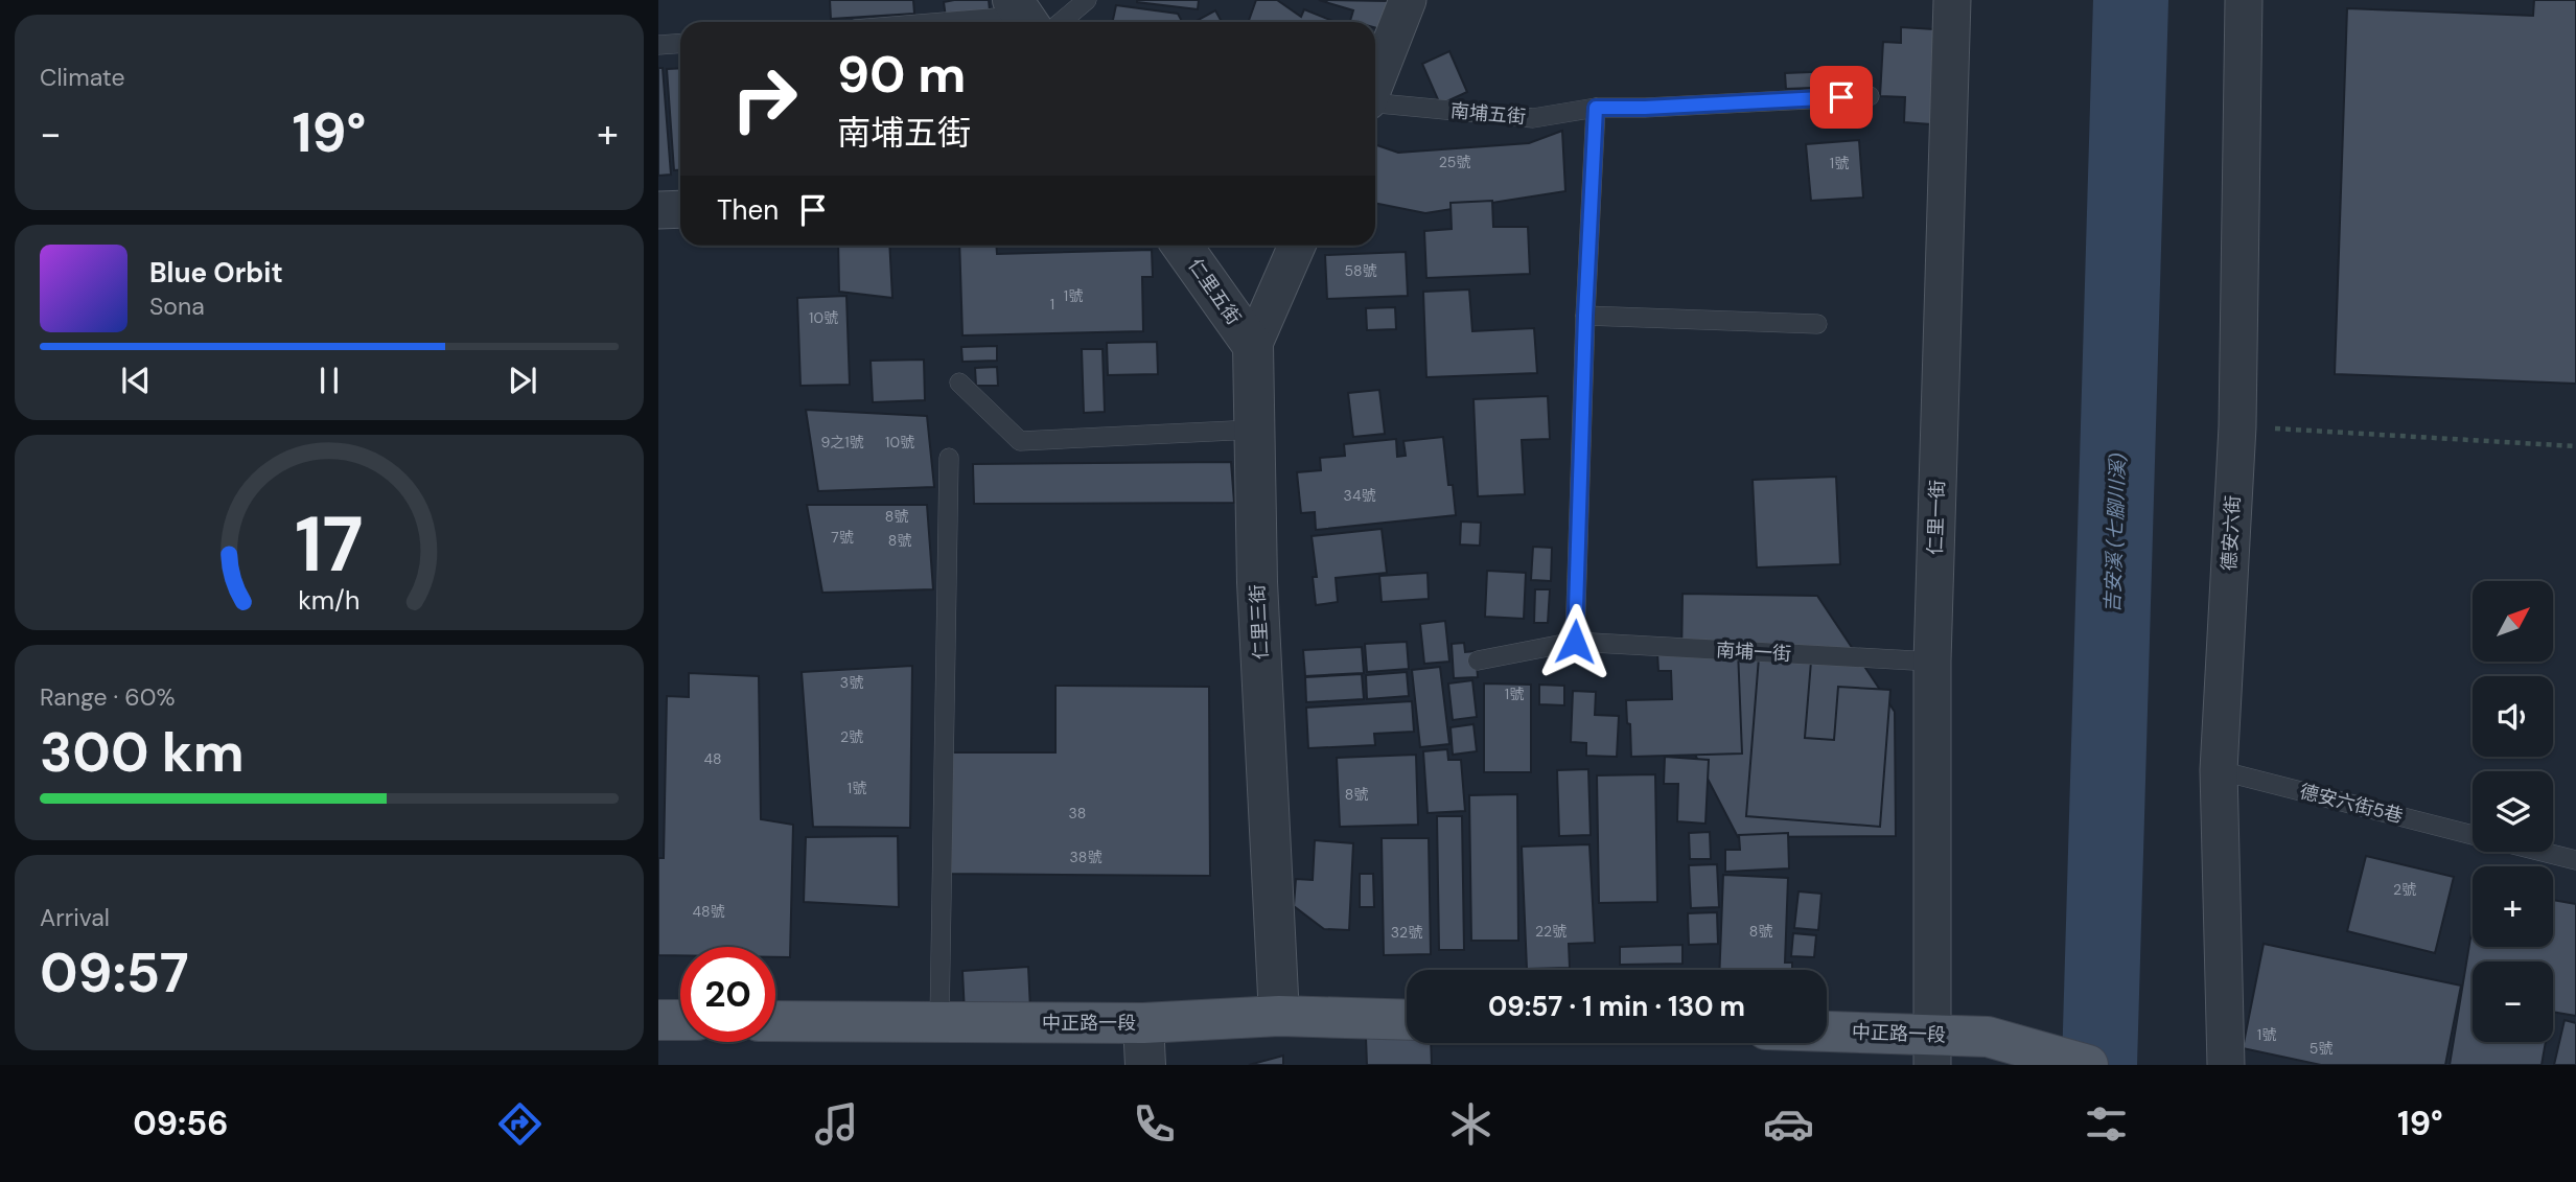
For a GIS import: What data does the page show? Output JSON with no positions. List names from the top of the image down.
{
  "streets": {
    "main road": ["中正路一段"],
    "street": [
      "仁里五街",
      "仁里一街",
      "德安六街",
      "仁里三街"
    ],
    "lane": ["南埔五街", "南埔一街", "德安六街5巷"]
  },
  "crossings": [
    ["仁里五街", "仁里三街"],
    ["仁里一街", "南埔一街"],
    ["仁里一街", "中正路一段"],
    ["德安六街", "德安六街5巷"],
    ["仁里三街", "中正路一段"]
  ],
  "water": ["吉安溪 (七腳川溪)"],
  "house_numbers": [
    "25號",
    "1號",
    "58號",
    "1號",
    "1",
    "10號",
    "9之1號",
    "10號",
    "34號",
    "8號",
    "7號",
    "8號",
    "3號",
    "1號",
    "2號",
    "48",
    "1號",
    "8號",
    "38",
    "38號",
    "2號",
    "48號",
    "22號",
    "8號",
    "32號",
    "1號",
    "5號"
  ],
  "north": "top right",
  "page": {
    "tile": [
      "Climate",
      ["Range · 60%", "300 km"],
      ["Arrival", "09:57"]
    ],
    "turn": ["90 m", "南埔五街"],
    "heat": ["−", "19°", "+"],
    "then": "Then",
    "song": ["Blue Orbit", "Sona"],
    "map_buttons": ["+", "−"],
    "limit": "20",
    "trip": "09:57 · 1 min · 130 m",
    "tabs": ["09:56", "19°"],
    "gauge": ["17", "km/h"]
  }
}
